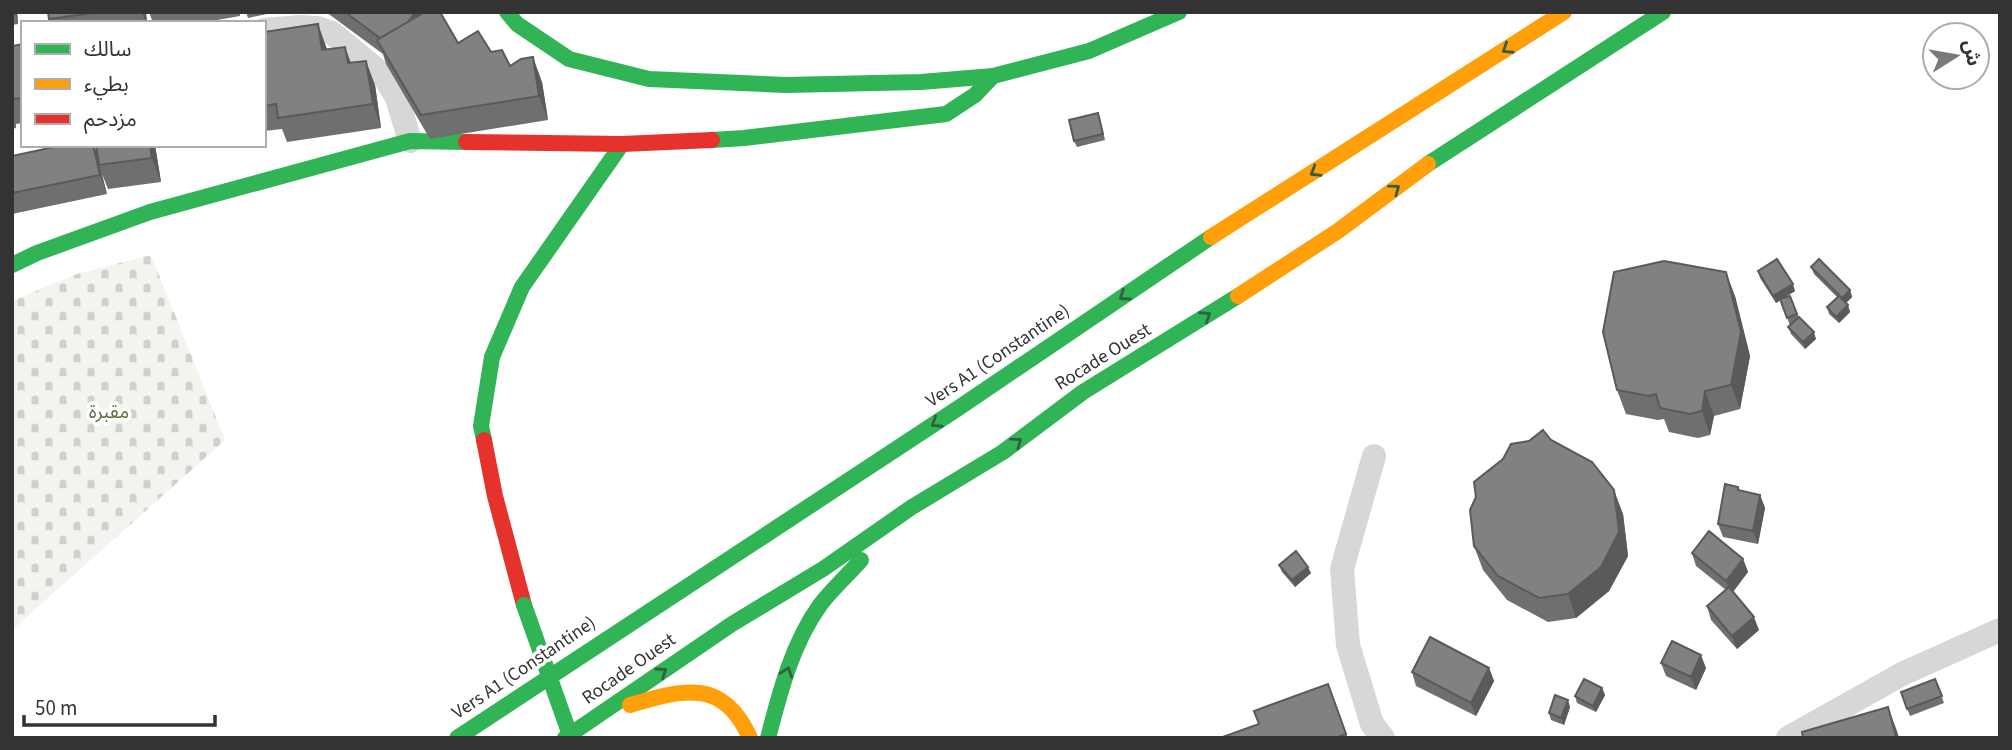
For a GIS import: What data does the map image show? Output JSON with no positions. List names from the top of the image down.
{
  "streets": {
    "main road": ["Vers A1 (Constantine)", "Rocade Ouest"]
  },
  "one_way": ["Vers A1 (Constantine)", "Rocade Ouest"],
  "parks": ["مقبرة"],
  "legend": ["سالك", "بطيء", "مزدحم"],
  "scale_bar": "50 m",
  "north": "right"
}
